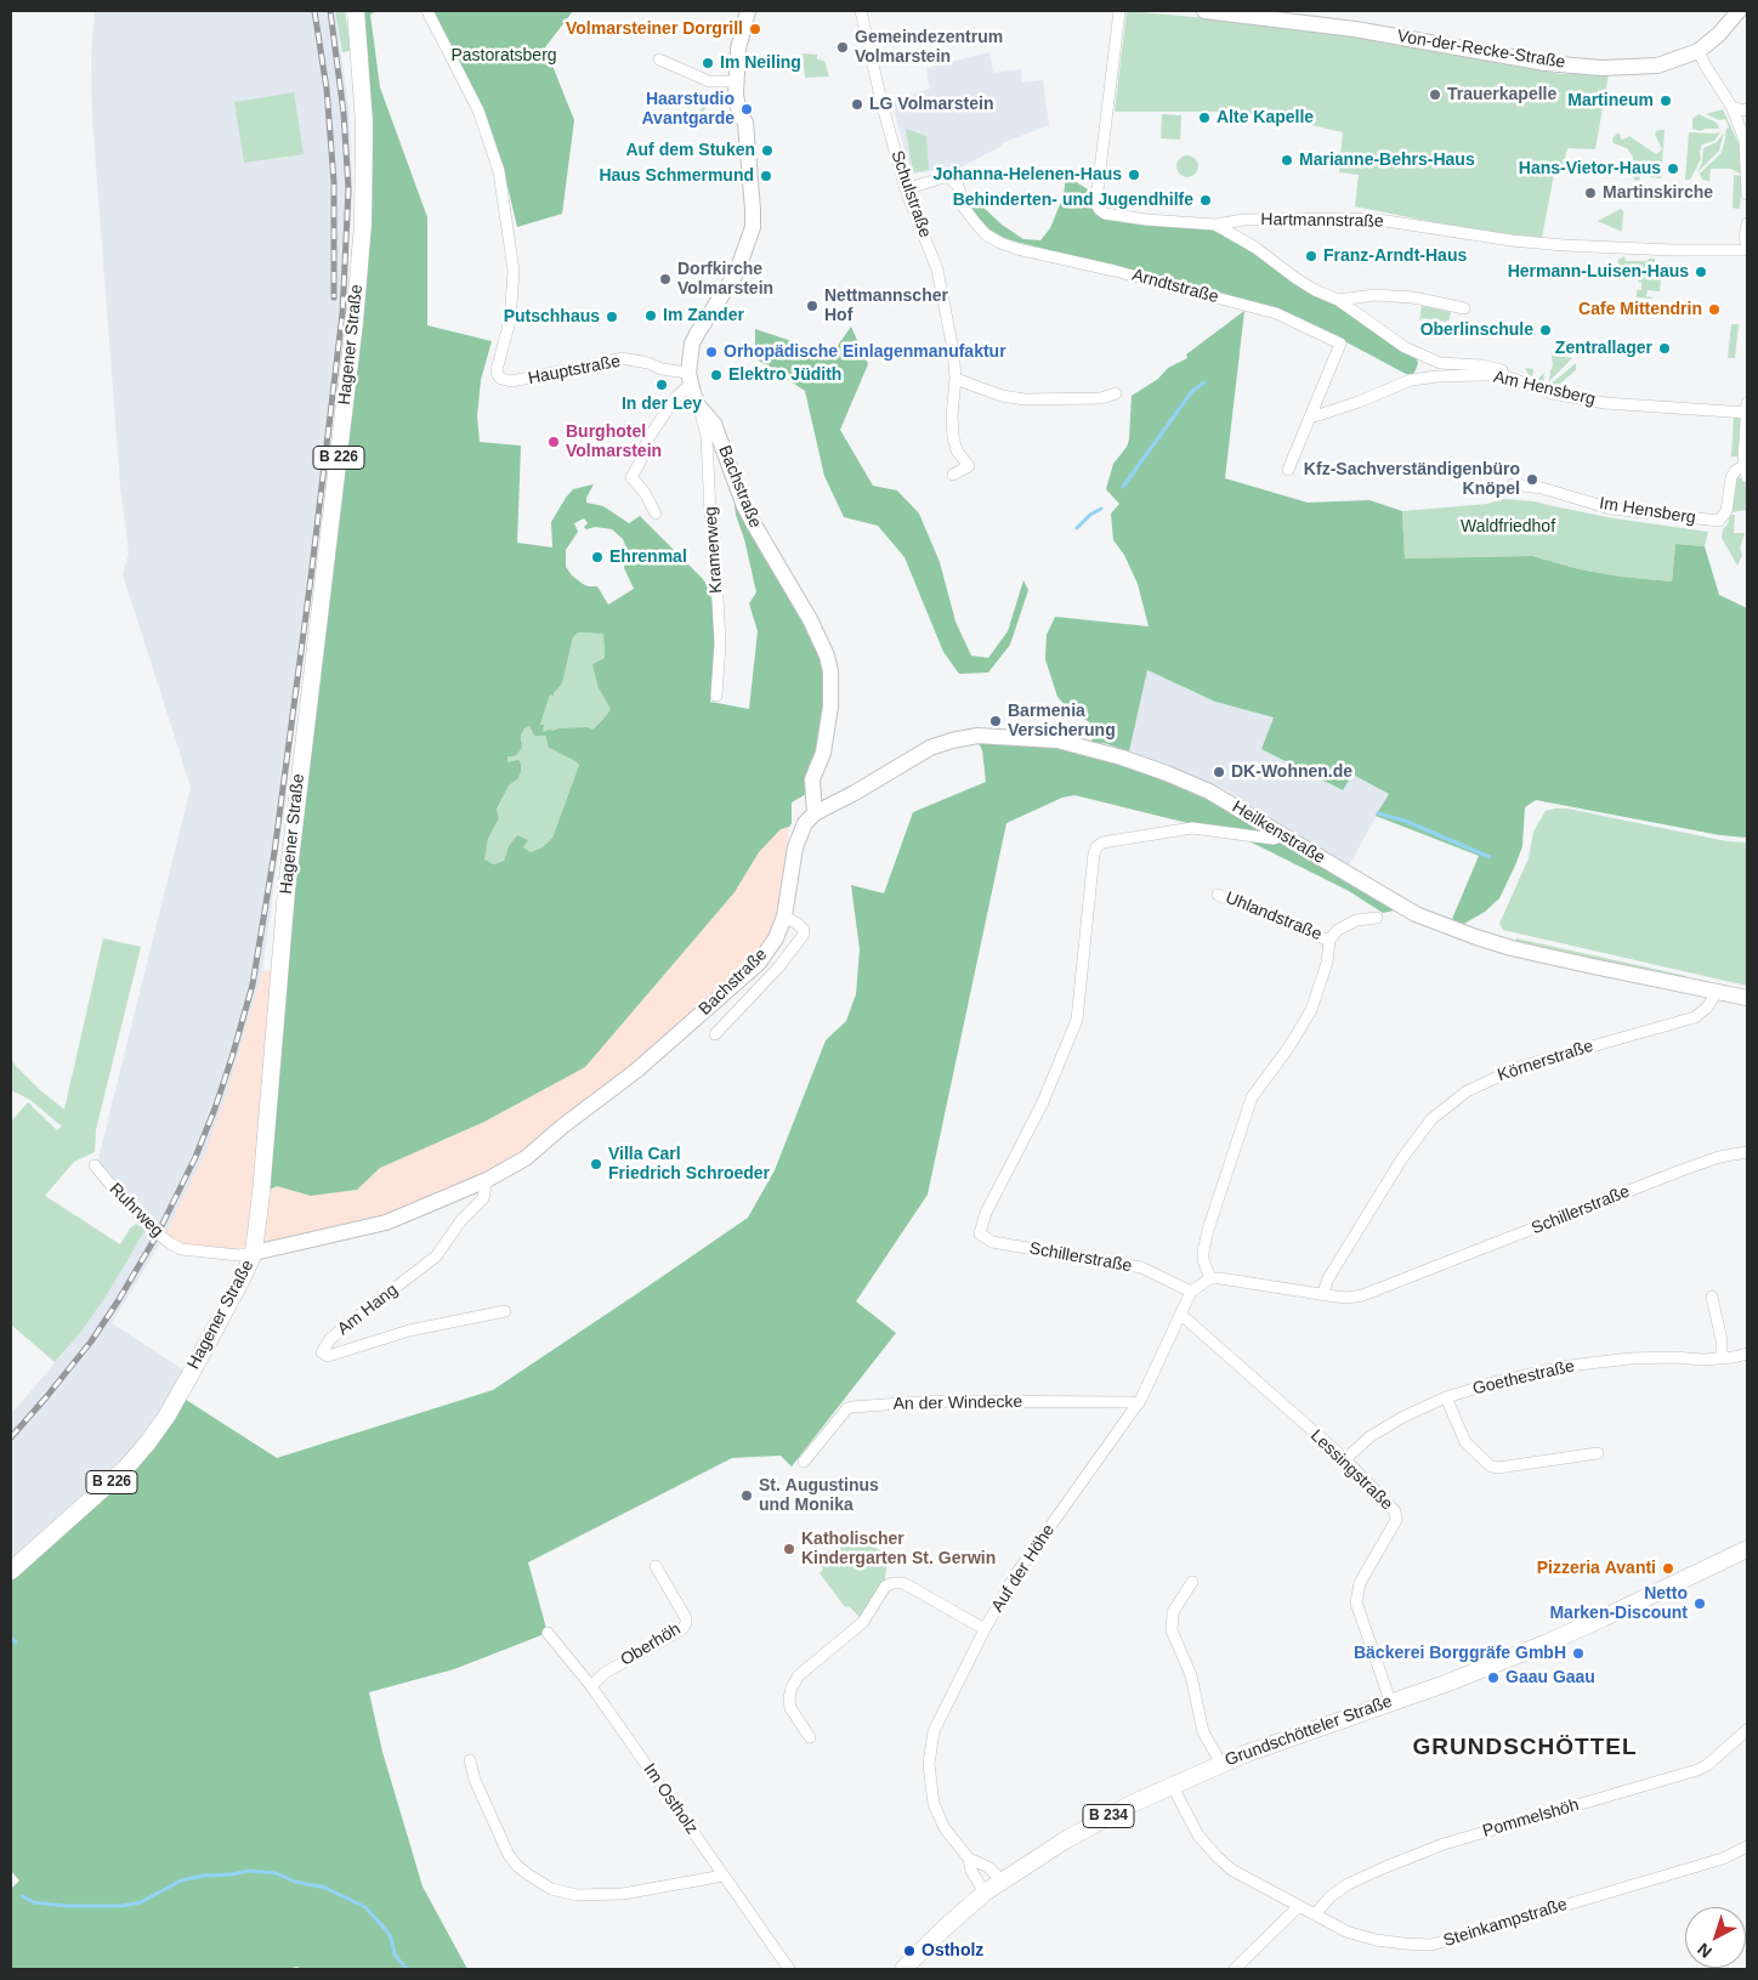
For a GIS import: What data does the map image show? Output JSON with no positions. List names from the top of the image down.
{
  "streets": {
    "main road": [
      "Hagener Straße",
      "B 226",
      "Grundschötteler Straße",
      "B 234"
    ],
    "street": [
      "Von-der-Recke-Straße",
      "Schulstraße",
      "Hartmannstraße",
      "Arndtstraße",
      "Hauptstraße",
      "Am Hensberg",
      "Bachstraße",
      "Im Hensberg",
      "Kramerweg",
      "Heilkenstraße",
      "Uhlandstraße",
      "Körnerstraße",
      "Ruhrweg",
      "Schillerstraße",
      "Am Hang",
      "Goethestraße",
      "An der Windecke",
      "Lessingstraße",
      "Auf der Höhe",
      "Oberhöh",
      "Im Ostholz",
      "Pommelshöh",
      "Steinkampstraße"
    ]
  },
  "crossings": [
    ["Schulstraße", "Arndtstraße"],
    ["Arndtstraße", "Am Hensberg"],
    ["Hagener Straße", "Bachstraße"],
    ["Hagener Straße", "Ruhrweg"],
    ["Hauptstraße", "Bachstraße"],
    ["Bachstraße", "Kramerweg"],
    ["Bachstraße", "Heilkenstraße"],
    ["Bachstraße", "Ruhrweg"],
    ["Bachstraße", "Am Hang"],
    ["Heilkenstraße", "Körnerstraße"],
    ["Heilkenstraße", "Schillerstraße"],
    ["Körnerstraße", "Schillerstraße"],
    ["Schillerstraße", "Auf der Höhe"],
    ["Goethestraße", "Lessingstraße"],
    ["An der Windecke", "Auf der Höhe"],
    ["Lessingstraße", "Auf der Höhe"],
    ["Lessingstraße", "Grundschötteler Straße"],
    ["Auf der Höhe", "Grundschötteler Straße"],
    ["Oberhöh", "Im Ostholz"],
    ["Grundschötteler Straße", "Steinkampstraße"],
    ["Pommelshöh", "Steinkampstraße"]
  ],
  "districts": ["GRUNDSCHÖTTEL"],
  "parks": ["Pastoratsberg", "Waldfriedhof"],
  "places": [
    "Volmarsteiner Dorgrill",
    "Gemeindezentrum Volmarstein",
    "Im Neiling",
    "Trauerkapelle",
    "Martineum",
    "LG Volmarstein",
    "Haarstudio Avantgarde",
    "Alte Kapelle",
    "Auf dem Stuken",
    "Marianne-Behrs-Haus",
    "Hans-Vietor-Haus",
    "Johanna-Helenen-Haus",
    "Haus Schmermund",
    "Martinskirche",
    "Behinderten- und Jugendhilfe",
    "Franz-Arndt-Haus",
    "Hermann-Luisen-Haus",
    "Dorfkirche Volmarstein",
    "Nettmannscher Hof",
    "Cafe Mittendrin",
    "Im Zander",
    "Putschhaus",
    "Oberlinschule",
    "Zentrallager",
    "Orhopädische Einlagenmanufaktur",
    "Elektro Jüdith",
    "In der Ley",
    "Burghotel Volmarstein",
    "Kfz-Sachverständigenbüro Knöpel",
    "Ehrenmal",
    "Barmenia Versicherung",
    "DK-Wohnen.de",
    "Villa Carl Friedrich Schroeder",
    "St. Augustinus und Monika",
    "Katholischer Kindergarten St. Gerwin",
    "Pizzeria Avanti",
    "Netto Marken-Discount",
    "Bäckerei Borggräfe GmbH",
    "Gaau Gaau",
    "Ostholz"
  ],
  "north": "bottom left"
}
